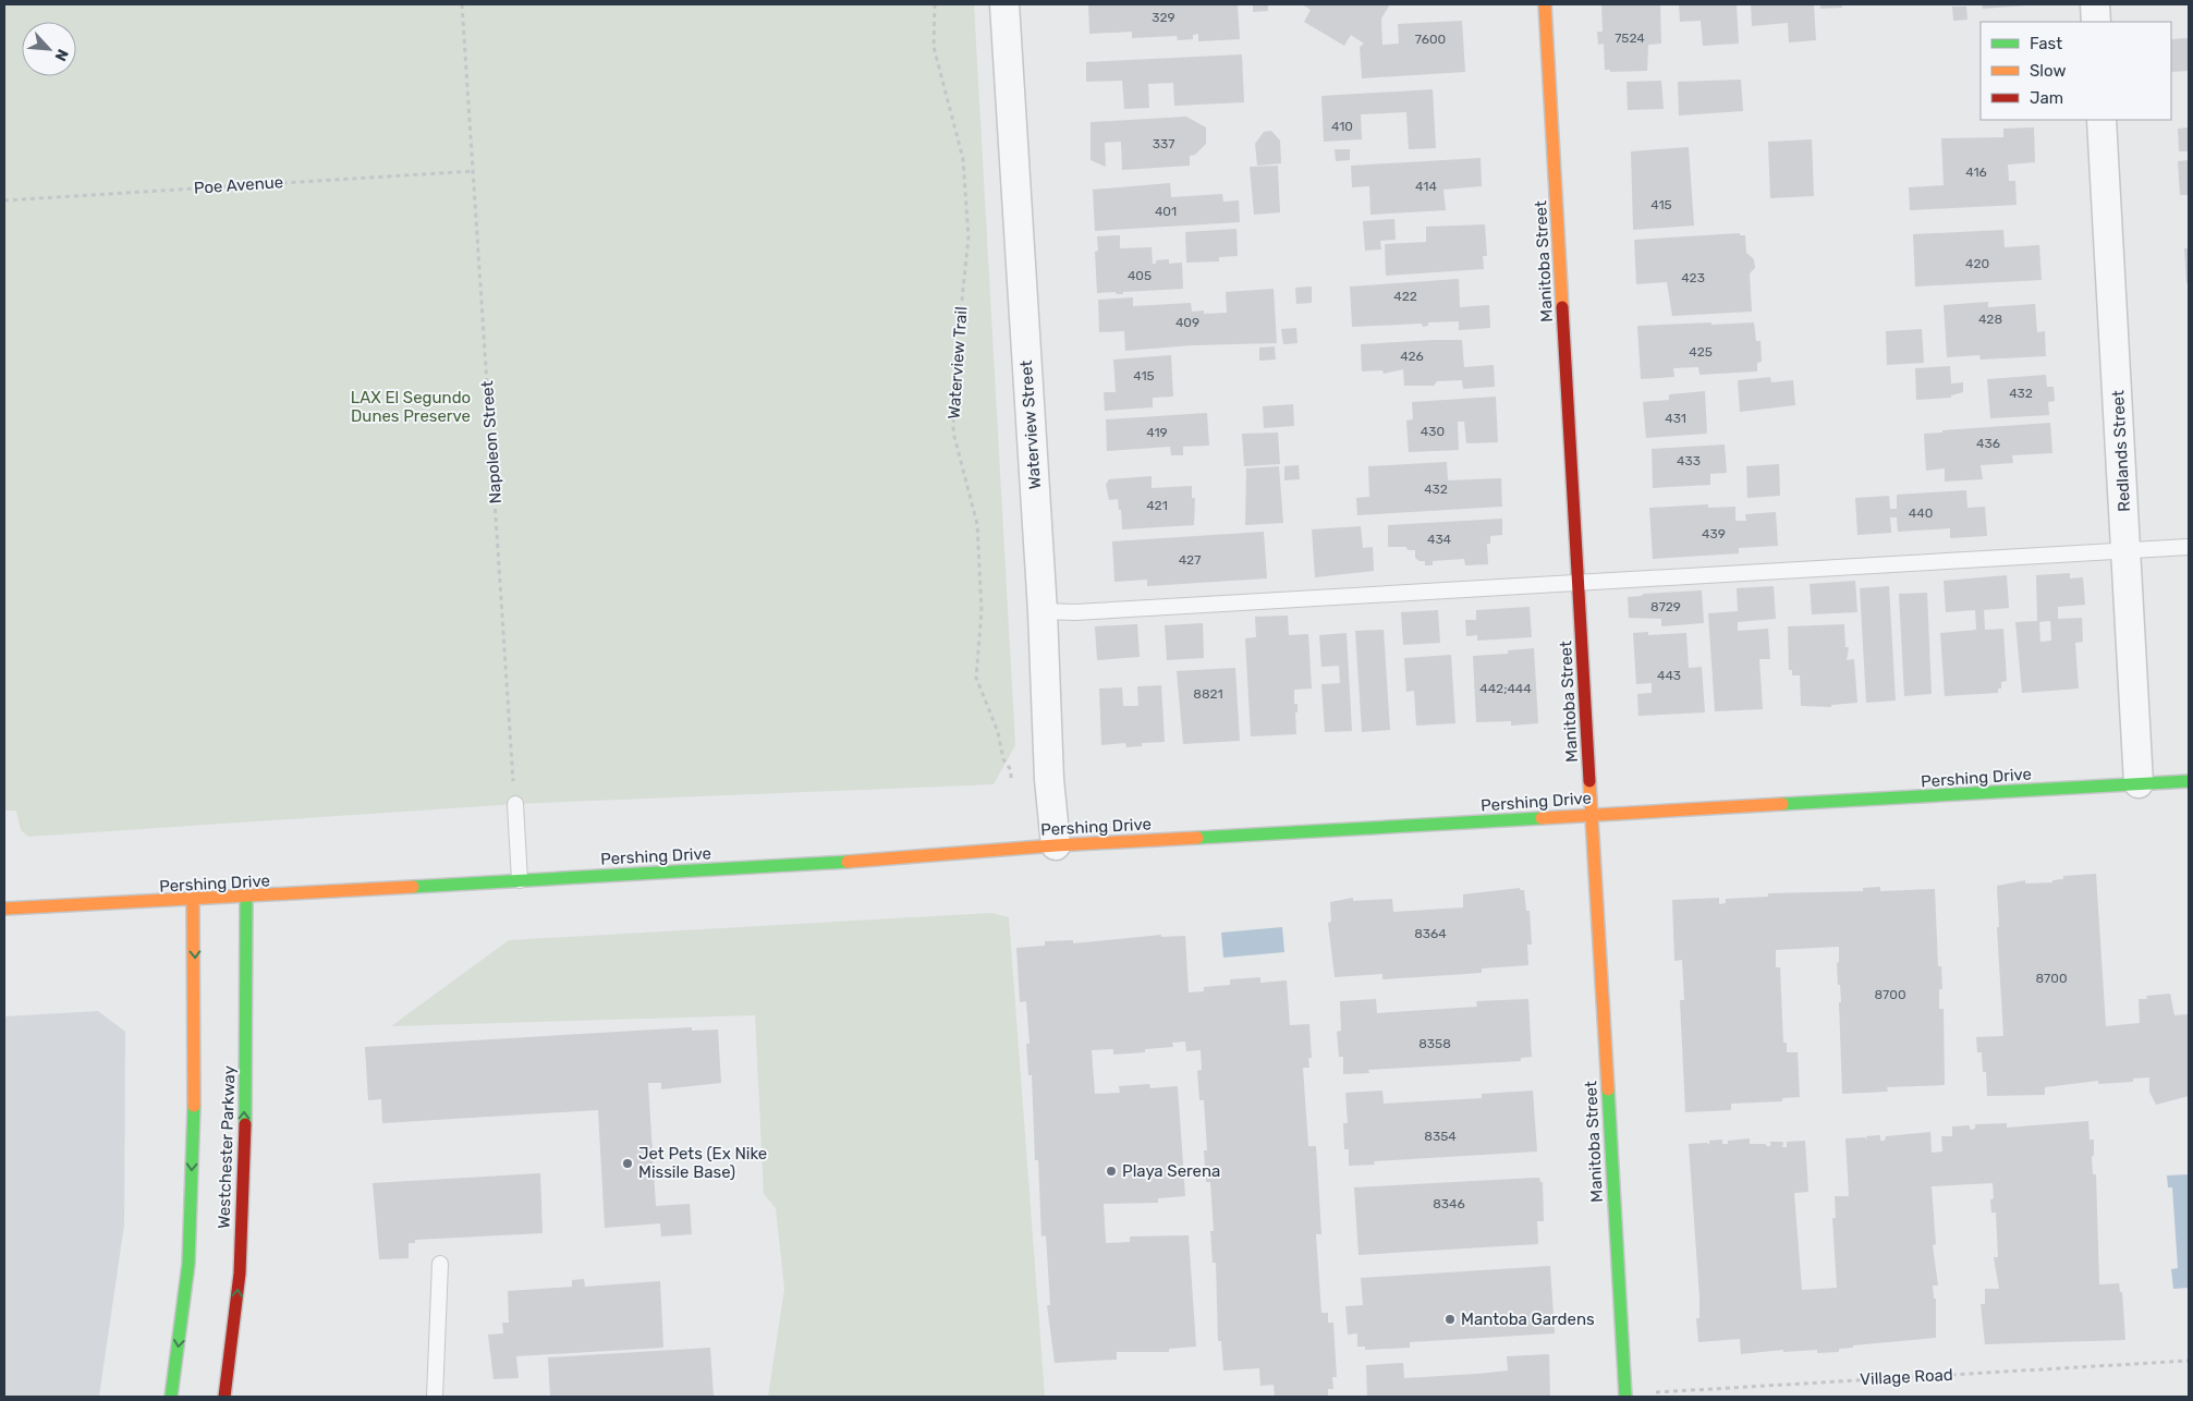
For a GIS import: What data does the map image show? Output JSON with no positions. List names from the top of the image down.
{
  "streets": {
    "main road": ["Manitoba Street", "Pershing Drive", "Westchester Parkway"],
    "street": ["Waterview Street", "Redlands Street"],
    "path": [
      "Poe Avenue",
      "Waterview Trail",
      "Napoleon Street",
      "Village Road"
    ]
  },
  "crossings": [
    ["Poe Avenue", "Napoleon Street"],
    ["Manitoba Street", "Pershing Drive"],
    ["Manitoba Street", "Village Road"],
    ["Waterview Street", "Pershing Drive"],
    ["Redlands Street", "Pershing Drive"],
    ["Pershing Drive", "Westchester Parkway"]
  ],
  "parks": ["LAX El Segundo Dunes Preserve"],
  "places": ["Jet Pets (Ex Nike Missile Base)", "Playa Serena", "Mantoba Gardens"],
  "house_numbers": [
    "329",
    "7524",
    "7600",
    "410",
    "337",
    "416",
    "414",
    "415",
    "401",
    "420",
    "405",
    "423",
    "422",
    "428",
    "409",
    "425",
    "426",
    "415",
    "432",
    "431",
    "430",
    "419",
    "436",
    "433",
    "432",
    "421",
    "440",
    "439",
    "434",
    "427",
    "8729",
    "443",
    "442;444",
    "8821",
    "8364",
    "8700",
    "8700",
    "8358",
    "8354",
    "8346"
  ],
  "legend": ["Fast", "Slow", "Jam"],
  "north": "bottom right"
}
